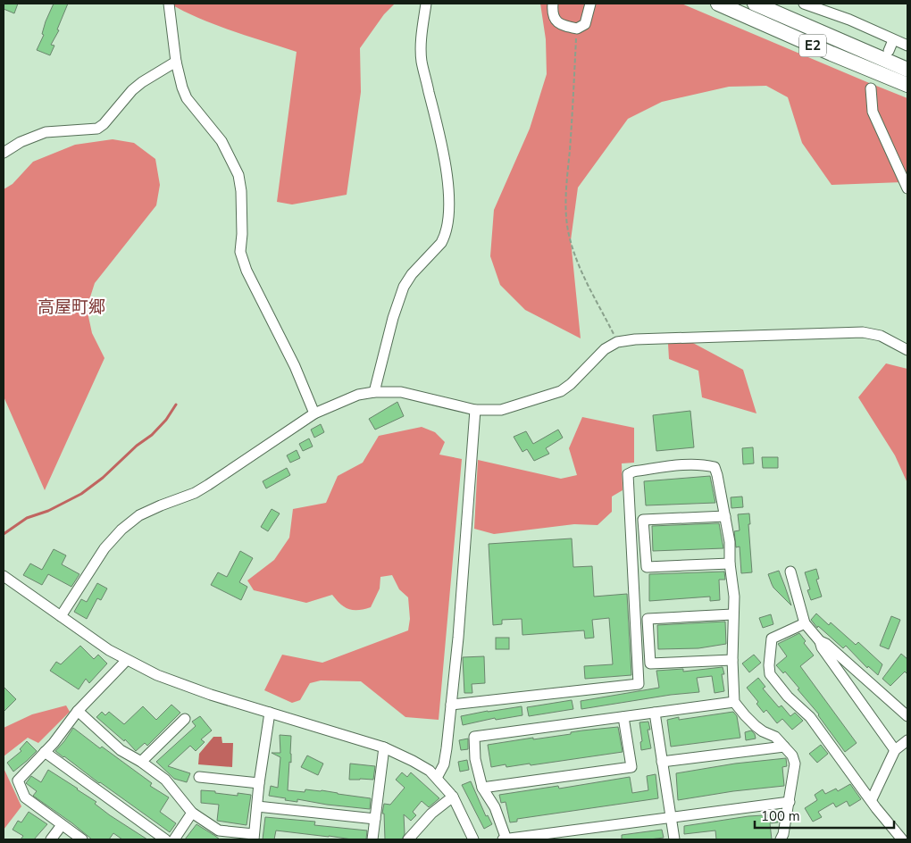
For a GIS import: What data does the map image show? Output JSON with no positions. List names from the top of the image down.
{
  "streets": {
    "highway": ["E2"]
  },
  "districts": ["高屋町郷"],
  "scale_bar": "100 m"
}
